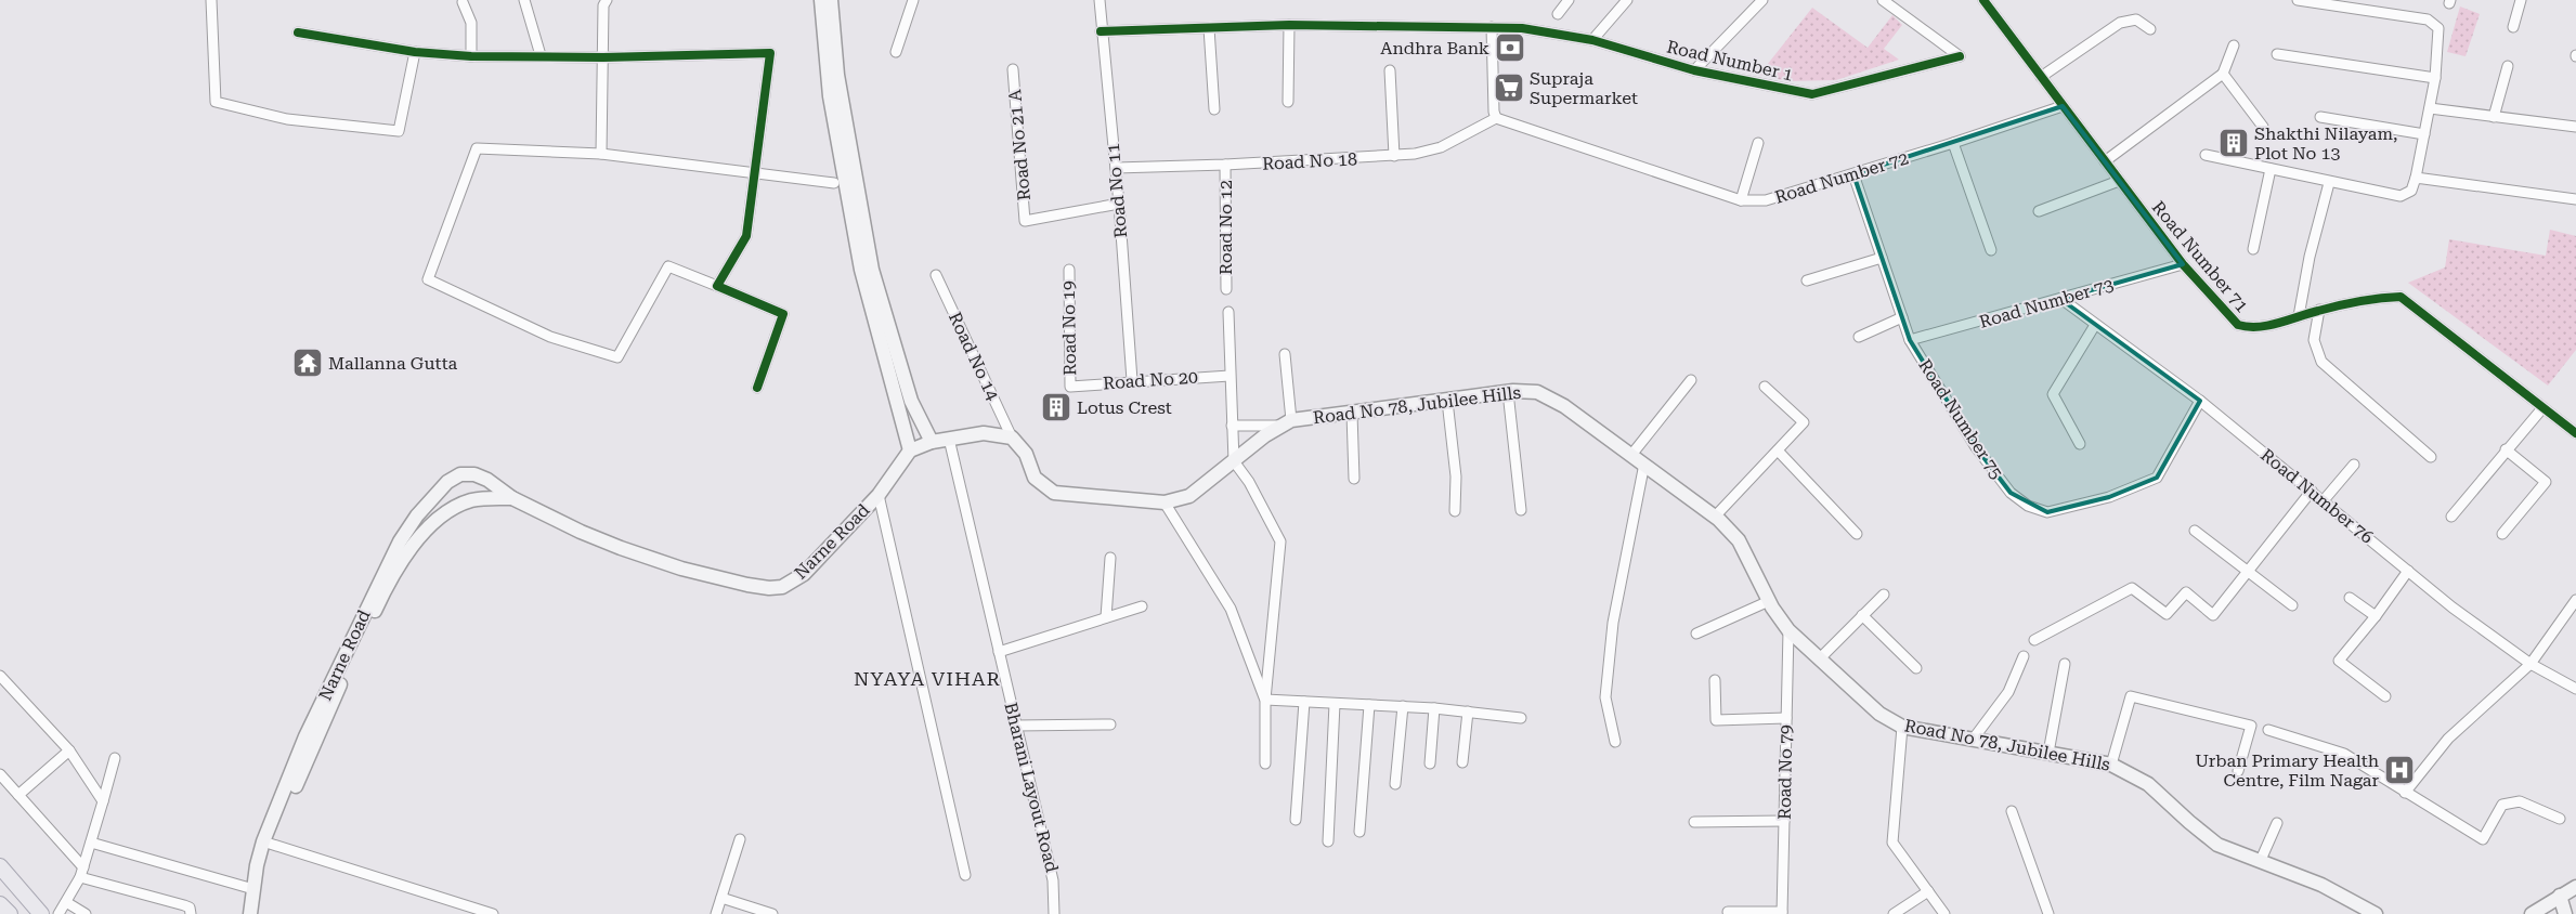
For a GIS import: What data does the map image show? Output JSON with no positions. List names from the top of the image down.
{
  "streets": {
    "main road": ["Road No 78, Jubilee Hills", "Narne Road"],
    "street": [
      "Road Number 1",
      "Road No 21 A",
      "Road No 18",
      "Road Number 72",
      "Road No 11",
      "Road No 12",
      "Road Number 71",
      "Road Number 73",
      "Road No 19",
      "Road No 14",
      "Road No 20",
      "Road Number 75",
      "Road Number 76",
      "Road No 79",
      "Bharani Layout Road"
    ]
  },
  "crossings": [
    ["Road Number 1", "Road No 11"],
    ["Road No 21 A", "Road No 11"],
    ["Road No 18", "Road Number 72"],
    ["Road No 18", "Road No 11"],
    ["Road No 18", "Road No 12"],
    ["Road Number 72", "Road Number 71"],
    ["Road Number 72", "Road Number 75"],
    ["Road No 11", "Road No 20"],
    ["Road Number 71", "Road Number 73"],
    ["Road Number 73", "Road Number 75"],
    ["Road Number 73", "Road Number 76"],
    ["Road No 19", "Road No 20"],
    ["Road No 14", "Road No 78, Jubilee Hills"],
    ["Road No 78, Jubilee Hills", "Road No 79"],
    ["Road Number 75", "Road Number 76"]
  ],
  "districts": ["NYAYA VIHAR"],
  "places": {
    "bank": ["Andhra Bank"],
    "supermarket": ["Supraja Supermarket"],
    "building": ["Shakthi Nilayam, Plot No 13", "Lotus Crest"],
    "temple": ["Mallanna Gutta"],
    "hospital": ["Urban Primary Health Centre, Film Nagar"]
  }
}
